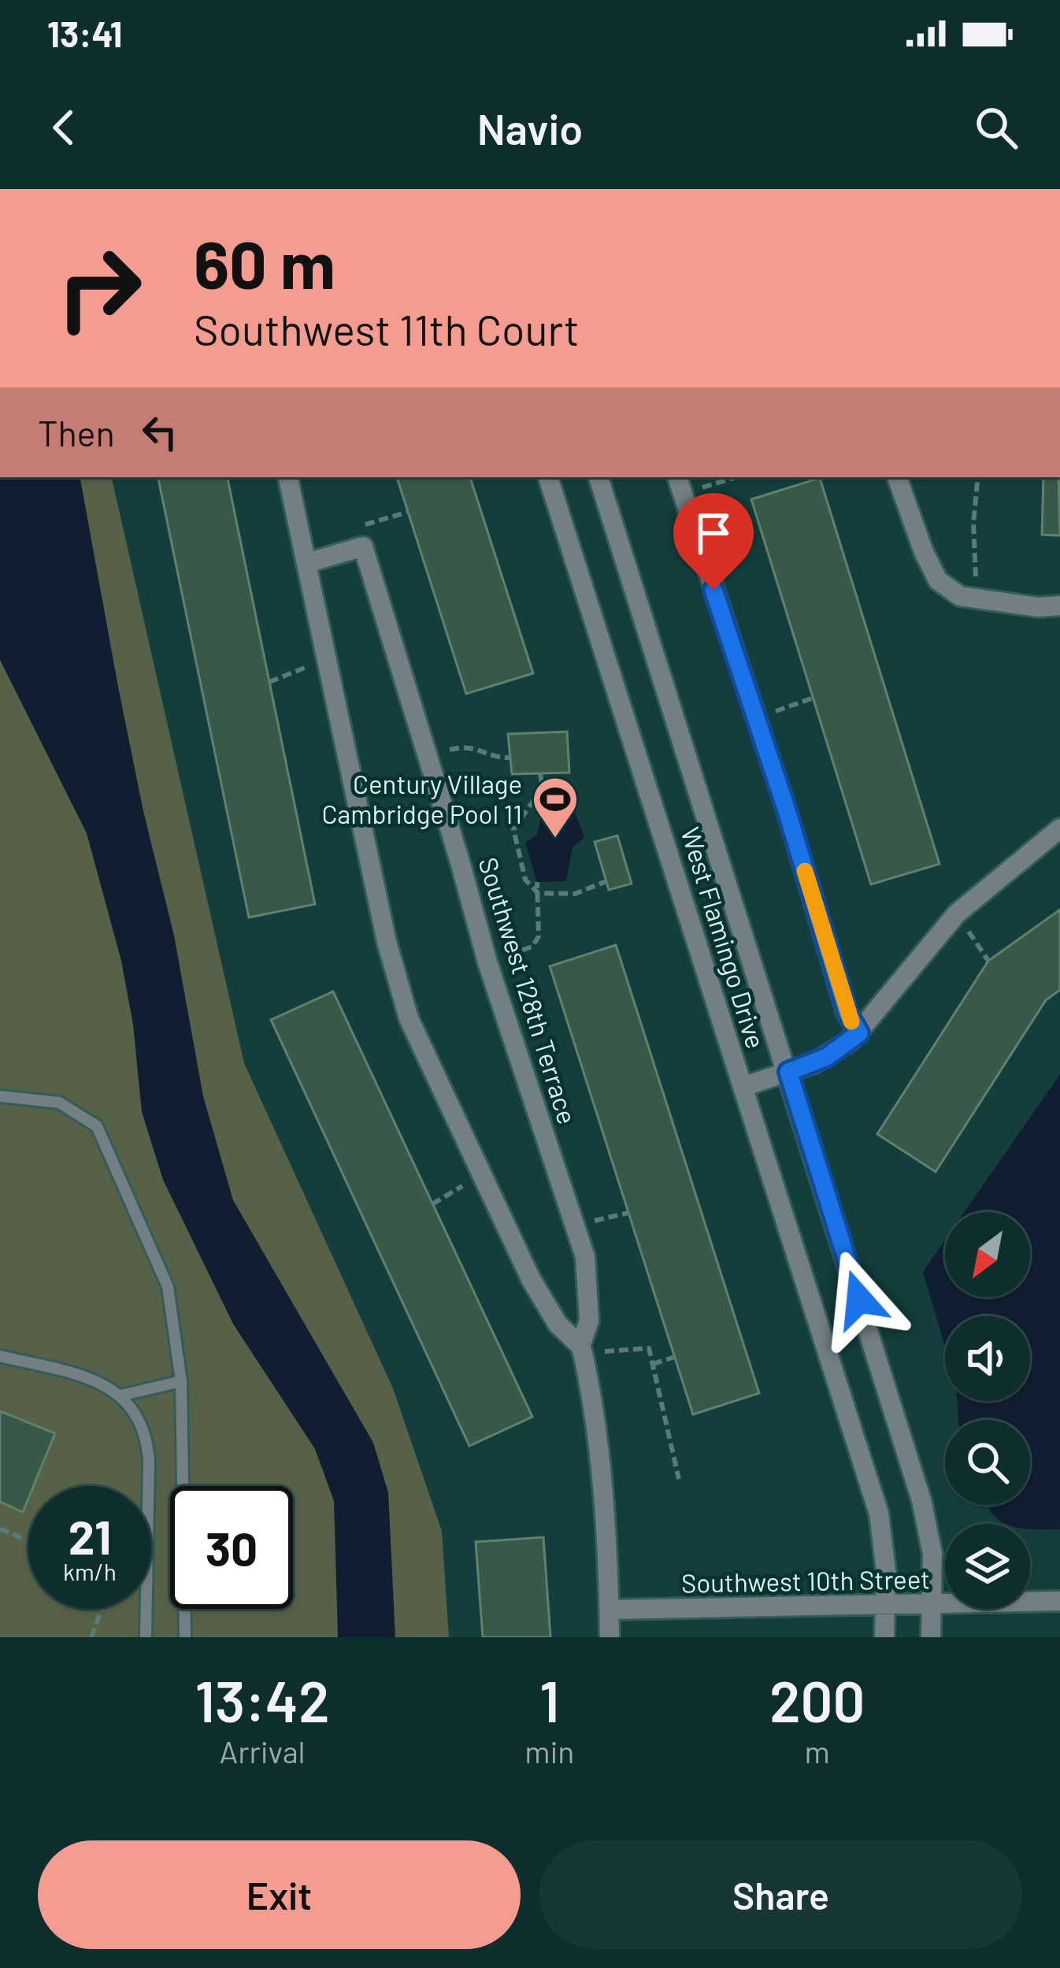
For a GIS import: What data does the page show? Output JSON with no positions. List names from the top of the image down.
{
  "streets": {
    "street": ["West Flamingo Drive", "Southwest 128th Terrace", "Southwest 10th Street"]
  },
  "crossings": [
    ["West Flamingo Drive", "Southwest 10th Street"],
    ["Southwest 128th Terrace", "Southwest 10th Street"]
  ],
  "places": {
    "sports": ["Century Village Cambridge Pool 11"]
  },
  "north": "bottom left",
  "page": {
    "status": "13:41",
    "header": "Navio",
    "turn": ["60 m", "Southwest 11th Court"],
    "then": "Then",
    "speed": "21 km/h",
    "limit": "30",
    "eta": [
      "13:42",
      "Arrival",
      "1",
      "min",
      "200",
      "m"
    ],
    "buttons": ["Exit", "Share"]
  }
}
